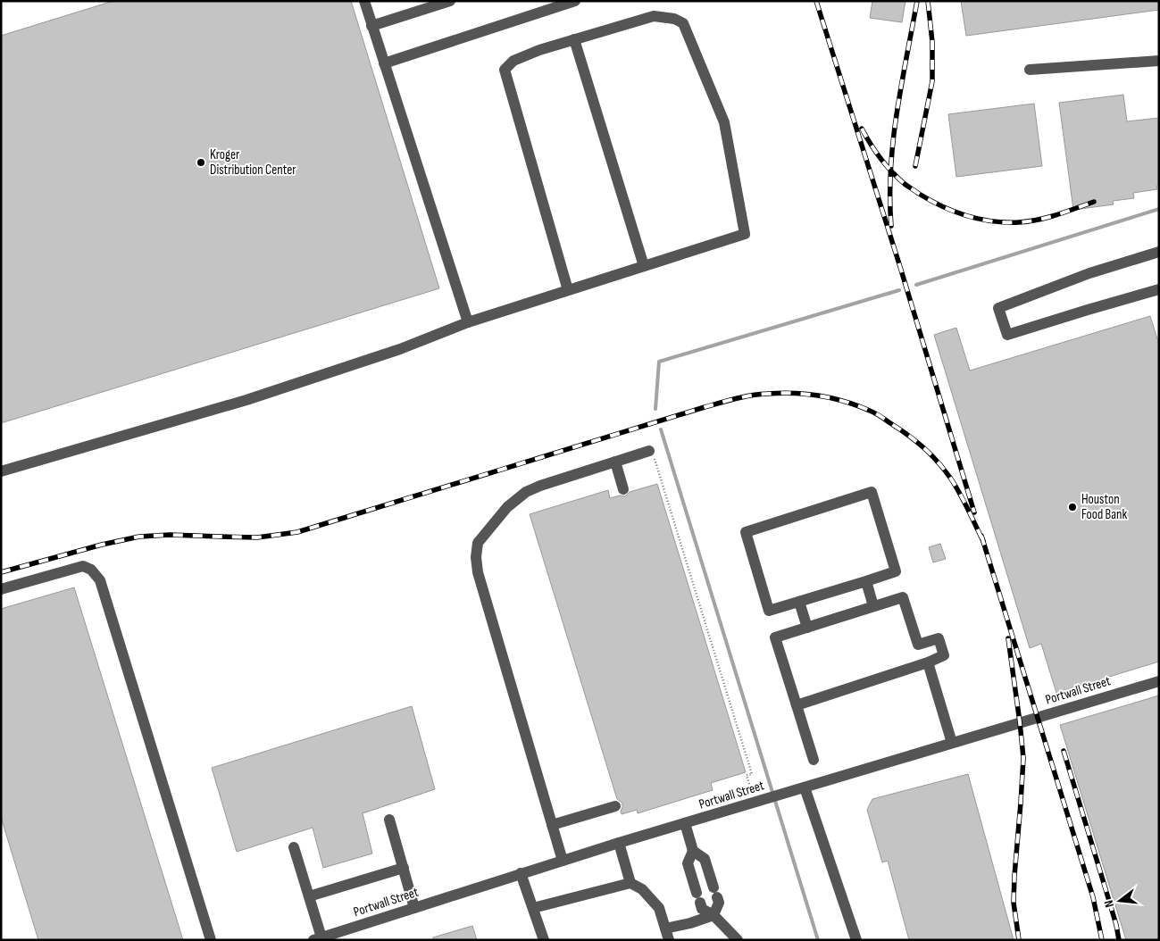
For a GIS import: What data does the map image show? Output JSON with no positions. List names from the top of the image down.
{
  "streets": {
    "street": ["Portwall Street"]
  },
  "places": ["Kroger Distribution Center", "Houston Food Bank"],
  "north": "left"
}
